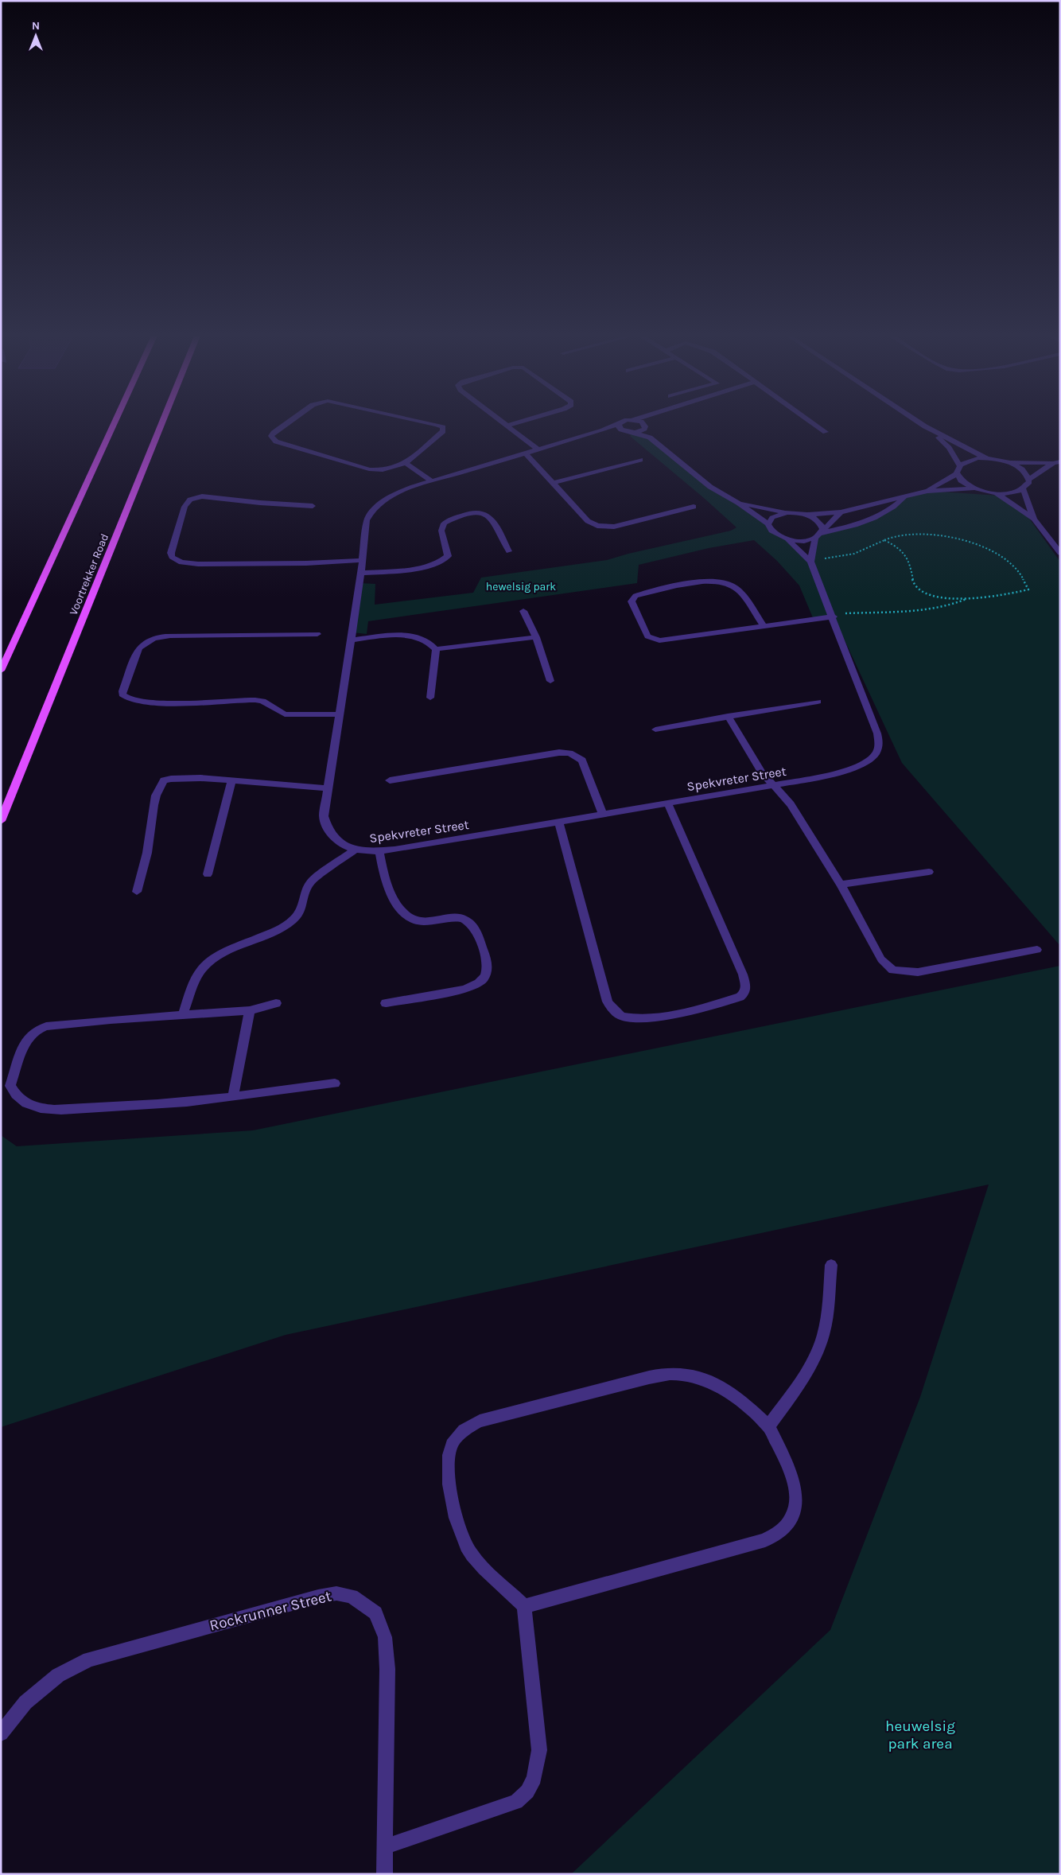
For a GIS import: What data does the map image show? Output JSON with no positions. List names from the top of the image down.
{
  "streets": {
    "main road": ["Voortrekker Road"],
    "street": ["Spekvreter Street", "Rockrunner Street"]
  },
  "parks": ["hewelsig park", "heuwelsig park area"],
  "north": "top"
}
